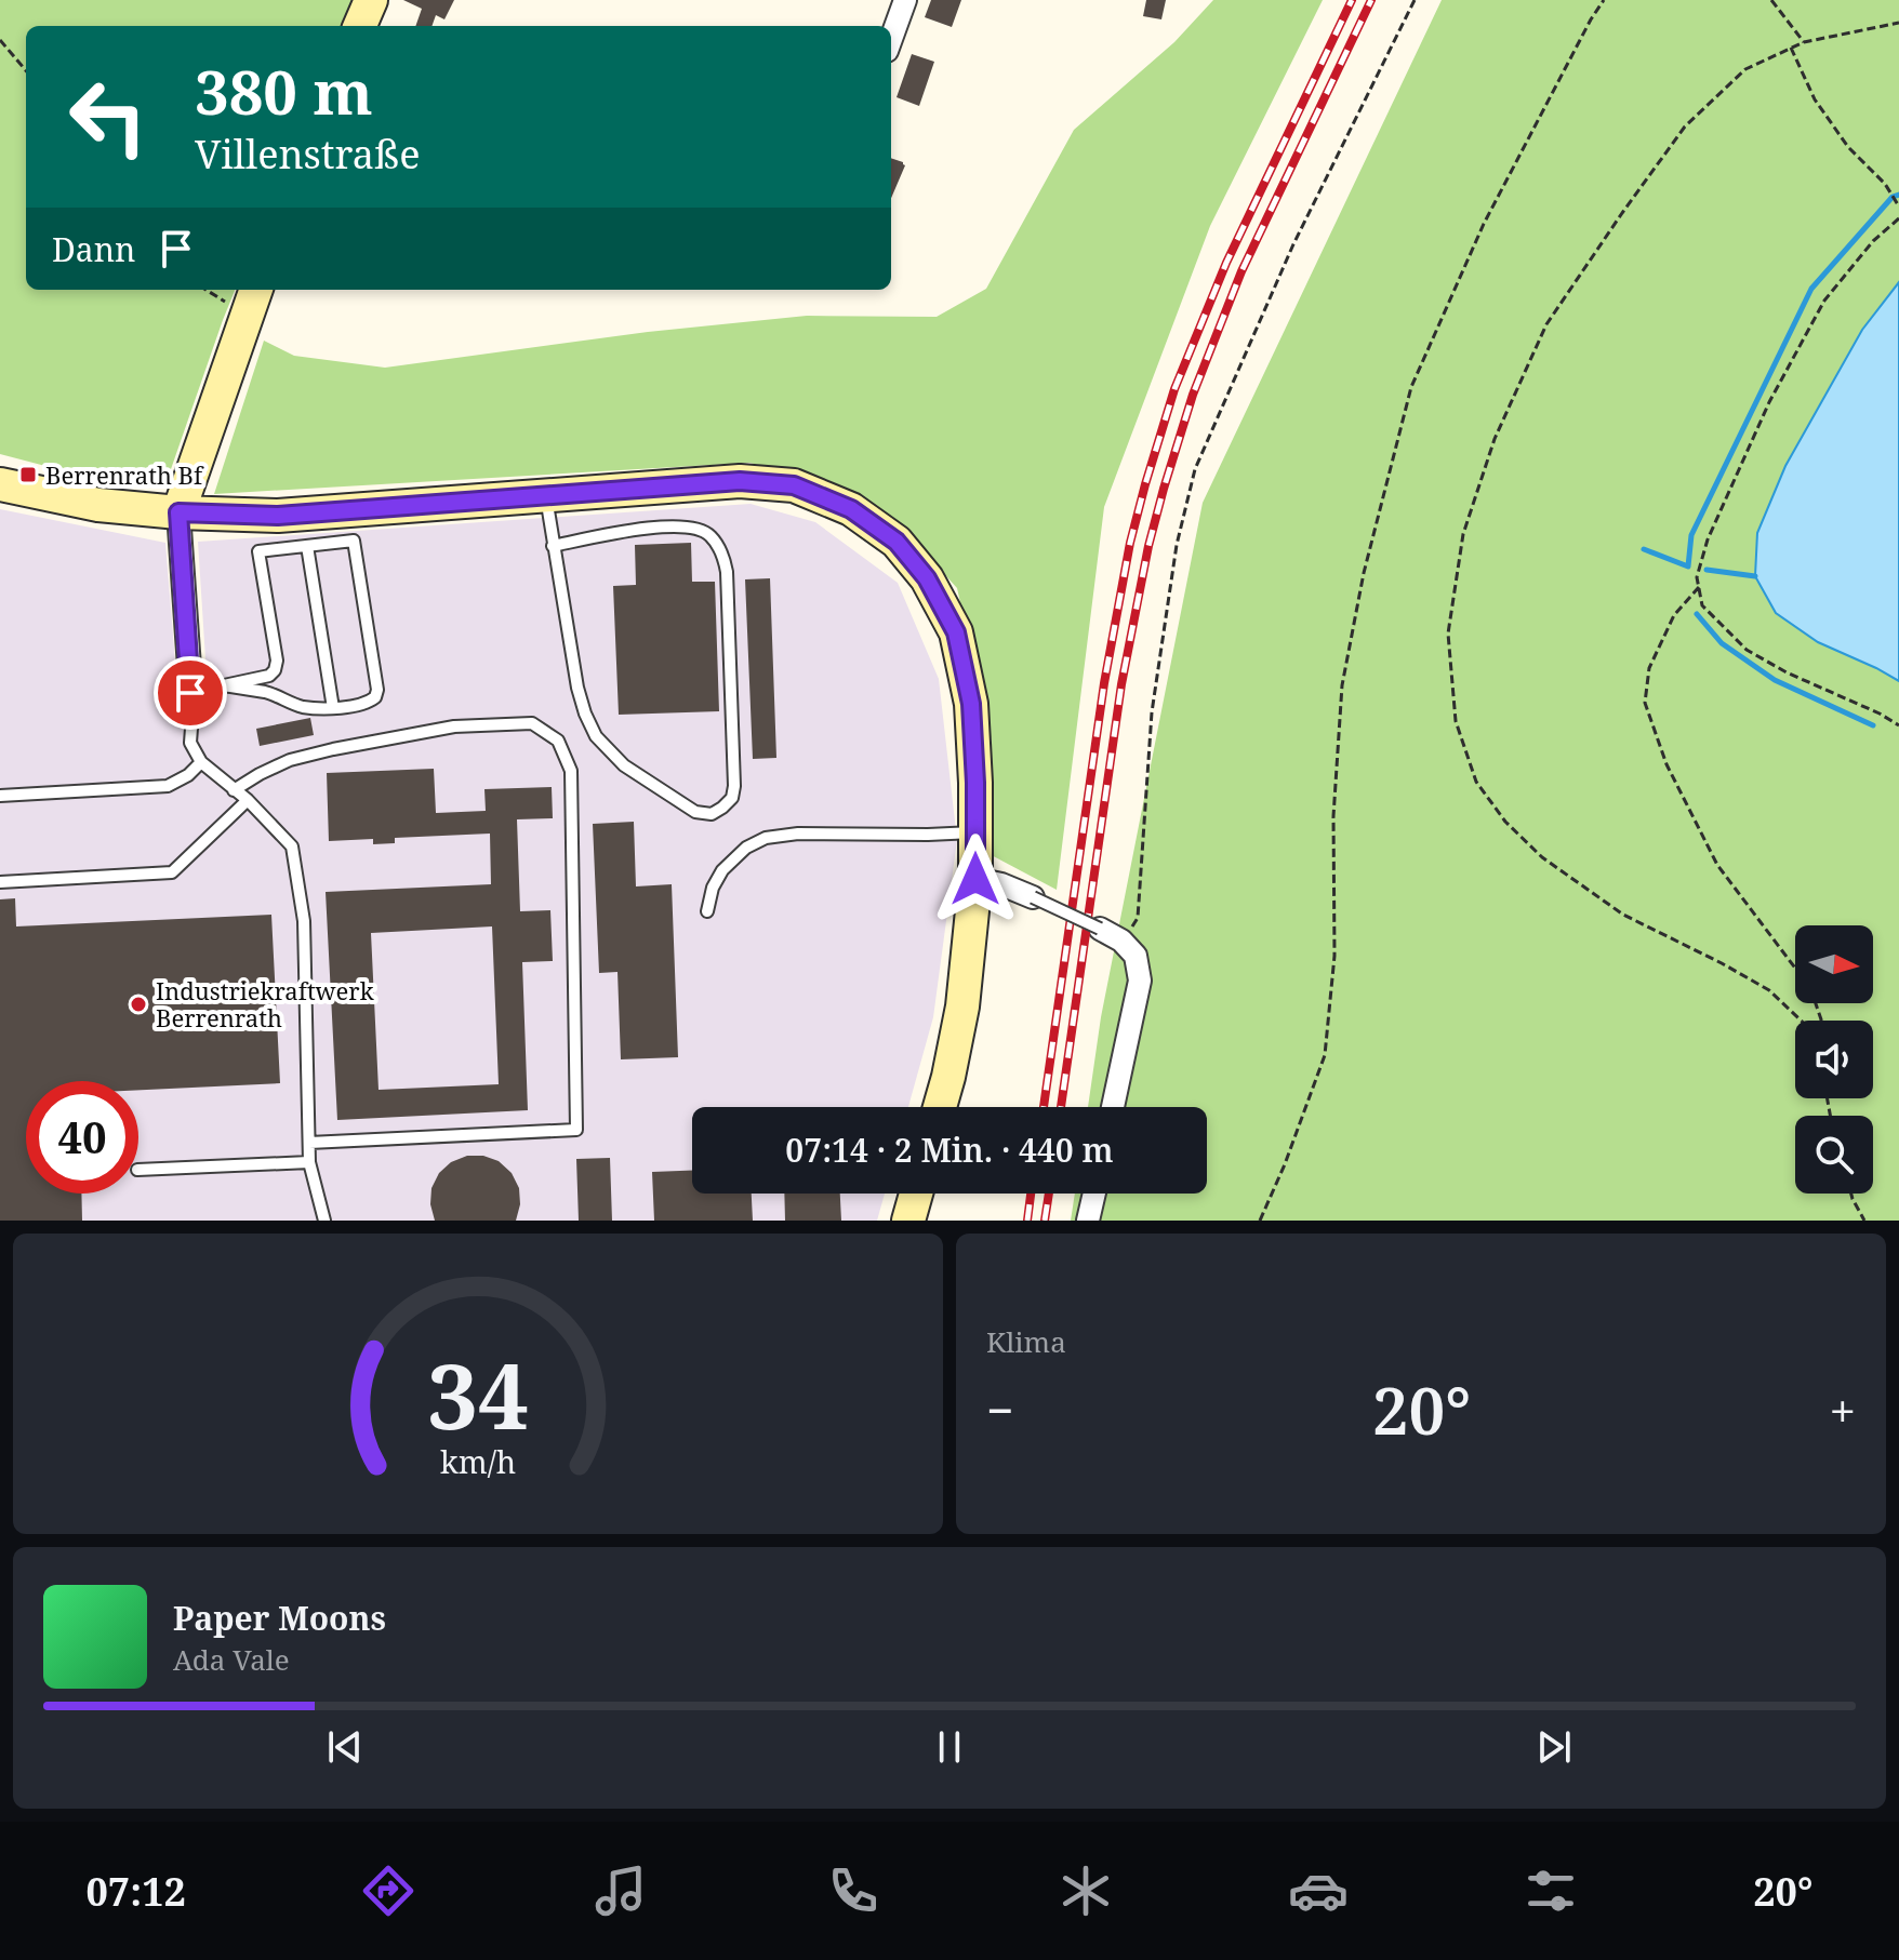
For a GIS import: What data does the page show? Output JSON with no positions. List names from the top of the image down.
{
  "places": {
    "transit": ["Berrenrath Bf"],
    "other": ["Industriekraftwerk Berrenrath"]
  },
  "north": "right",
  "page": {
    "turn": ["380 m", "Villenstraße"],
    "then": "Dann",
    "limit": "40",
    "trip": "07:14 · 2 Min. · 440 m",
    "tile": "Klima",
    "heat": ["−", "20°", "+"],
    "song": ["Paper Moons", "Ada Vale"],
    "tabs": ["07:12", "20°"],
    "gauge": ["34", "km/h"]
  }
}
